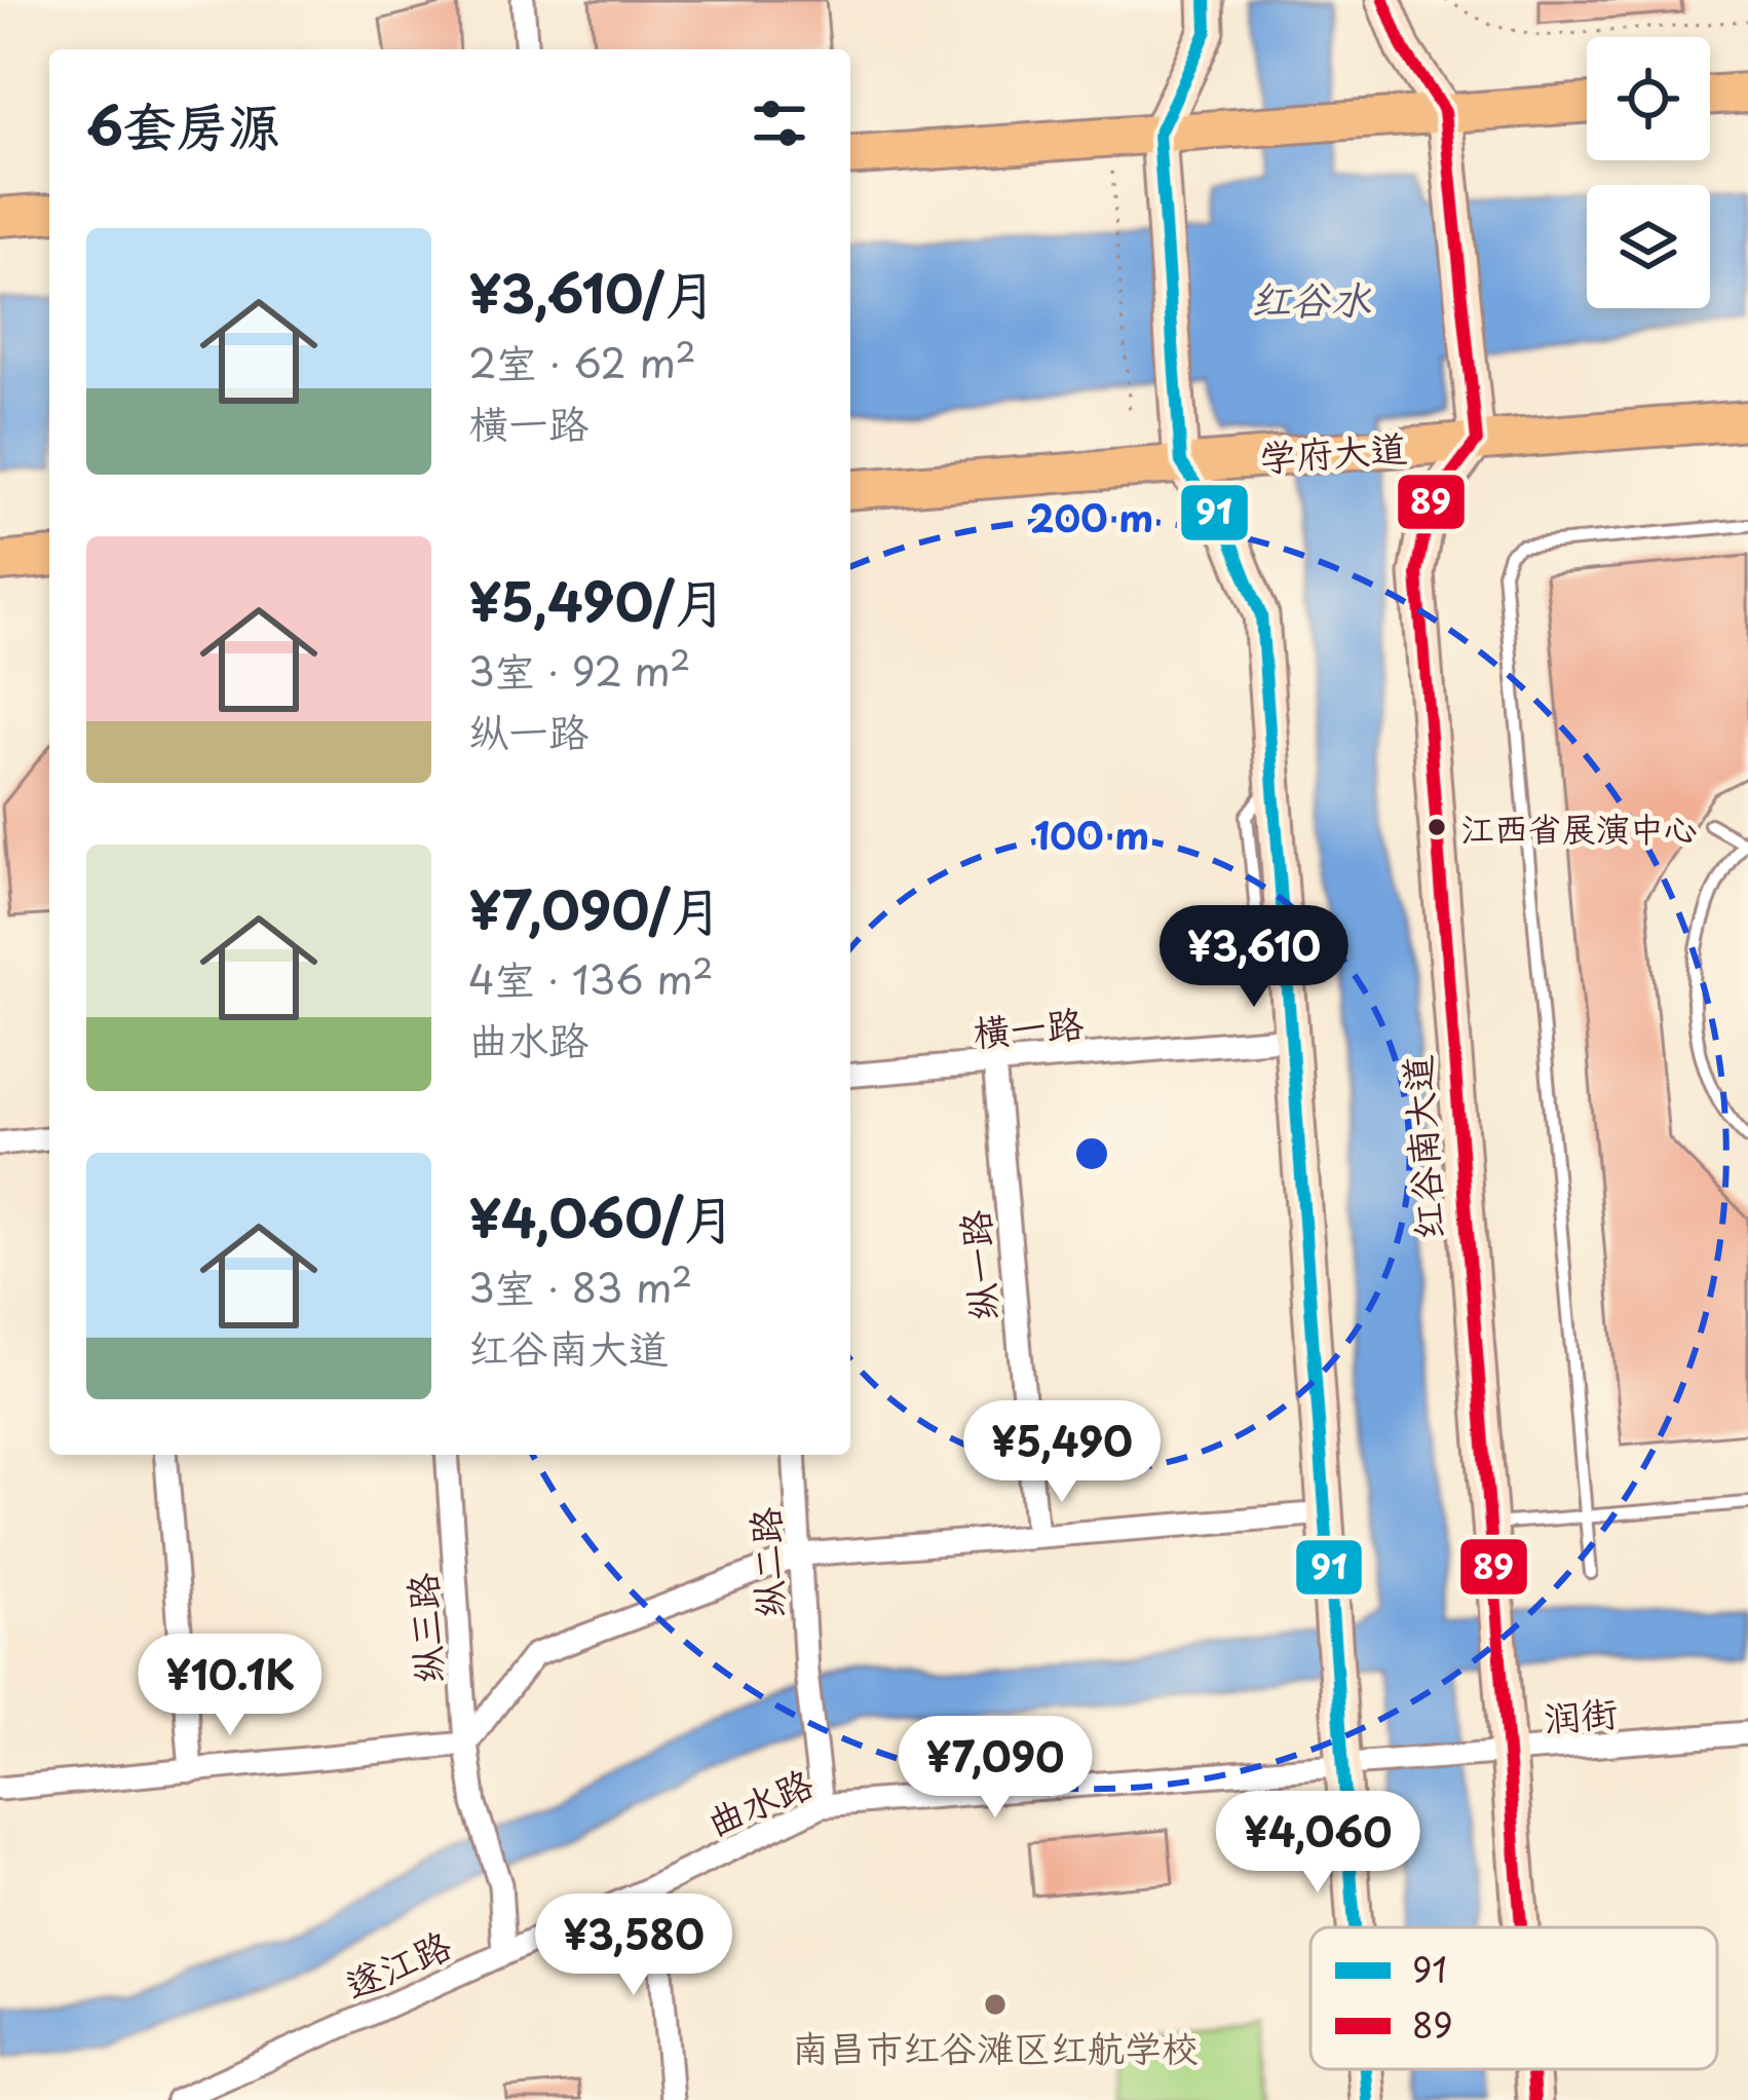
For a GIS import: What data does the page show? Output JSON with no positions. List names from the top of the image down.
{
  "streets": {
    "main road": ["学府大道", "红谷南大道"],
    "street": [
      "横一路",
      "纵一路",
      "纵二路",
      "纵三路",
      "润街",
      "曲水路",
      "遂江路"
    ]
  },
  "crossings": [
    ["学府大道", "红谷南大道"],
    ["横一路", "纵一路"],
    ["红谷南大道", "润街"],
    ["纵二路", "曲水路"],
    ["纵三路", "遂江路"],
    ["润街", "曲水路"],
    ["曲水路", "遂江路"]
  ],
  "water": ["红谷水"],
  "places": ["江西省展演中心", "南昌市红谷滩区红航学校"],
  "lines": ["transit line 91", "transit line 89"],
  "legend": ["91", "89"],
  "page": {
    "heading": "6套房源",
    "list": [
      {
        "name": "¥3,610/月",
        "note": "2室 · 62 m² · 横一路"
      },
      {
        "name": "¥5,490/月",
        "note": "3室 · 92 m² · 纵一路"
      },
      {
        "name": "¥7,090/月",
        "note": "4室 · 136 m² · 曲水路"
      },
      {
        "name": "¥4,060/月",
        "note": "3室 · 83 m² · 红谷南大道"
      }
    ],
    "price": [
      "¥3,610",
      "¥5,490",
      "¥10.1K",
      "¥7,090",
      "¥4,060",
      "¥3,580"
    ]
  },
  "rings": ["200 m", "100 m"]
}
